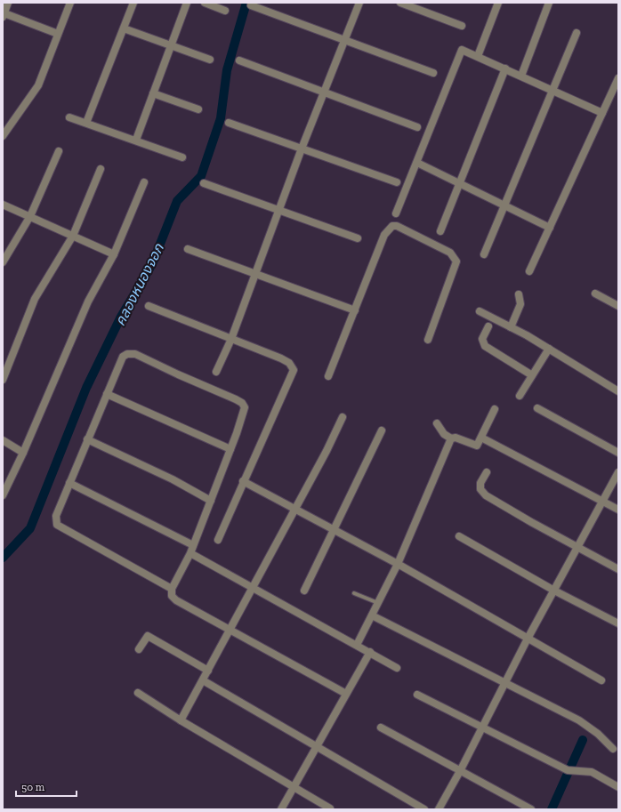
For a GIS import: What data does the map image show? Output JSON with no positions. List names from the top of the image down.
{
  "water": ["คลองหนองจอก"],
  "scale_bar": "50 m"
}
